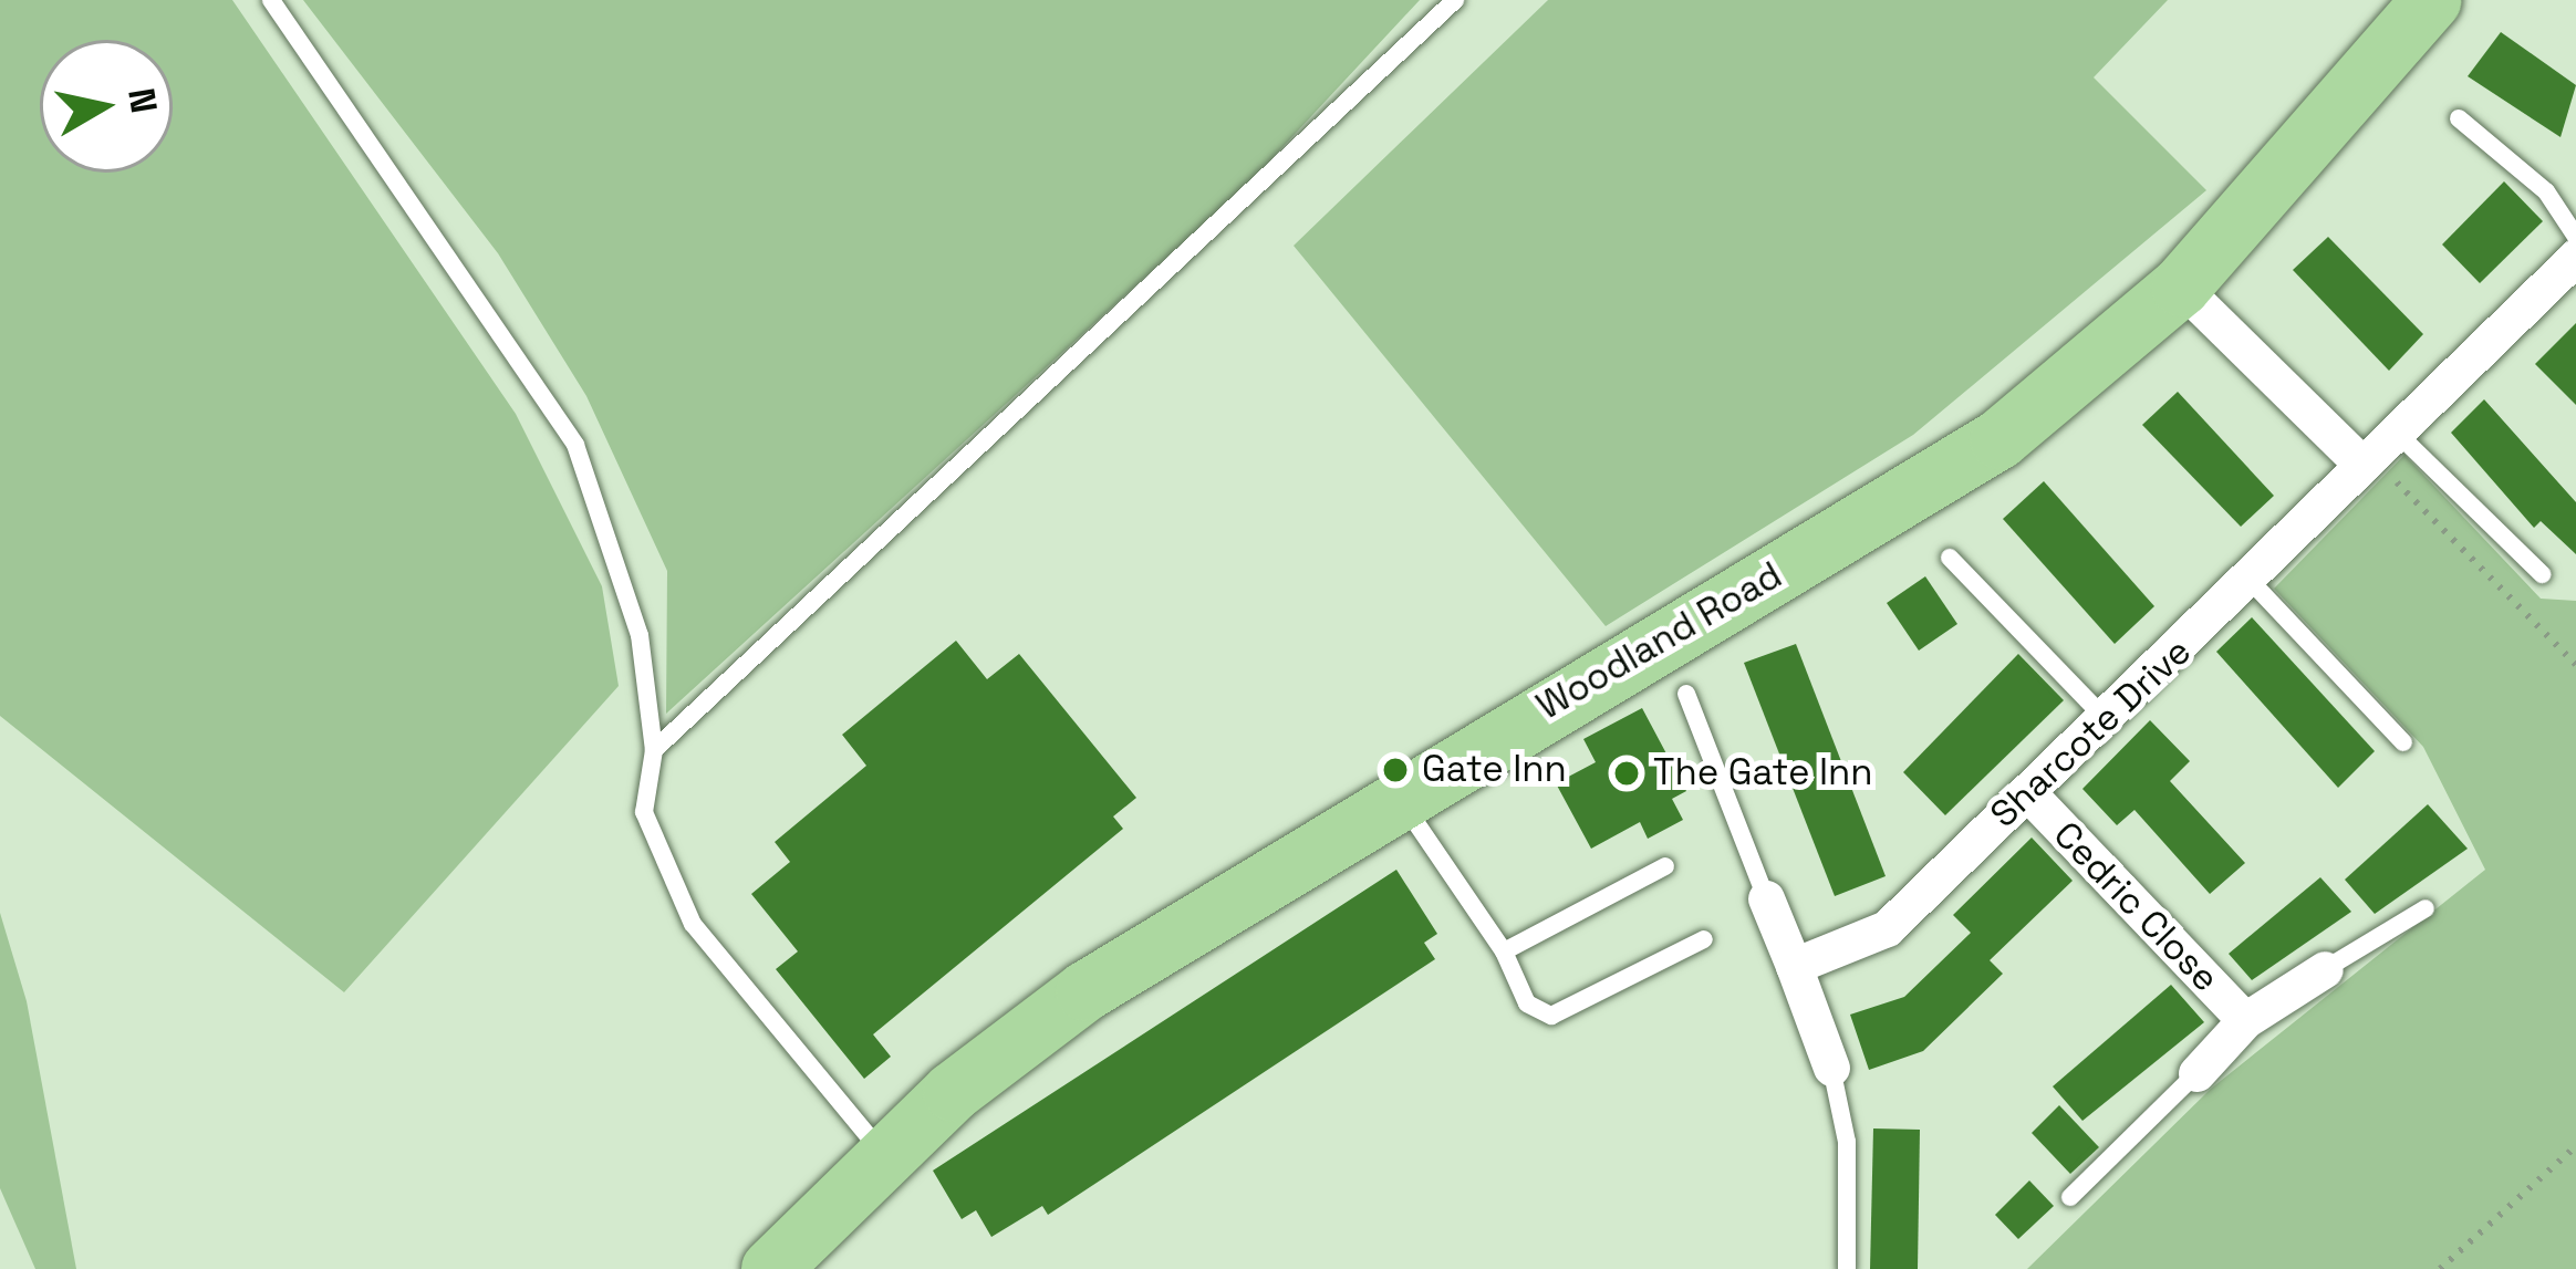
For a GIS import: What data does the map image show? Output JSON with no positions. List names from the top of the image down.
{
  "streets": {
    "highway": ["Woodland Road"],
    "street": ["Sharcote Drive", "Cedric Close"]
  },
  "crossings": [
    ["Sharcote Drive", "Cedric Close"]
  ],
  "places": ["Gate Inn", "The Gate Inn"],
  "north": "right"
}
